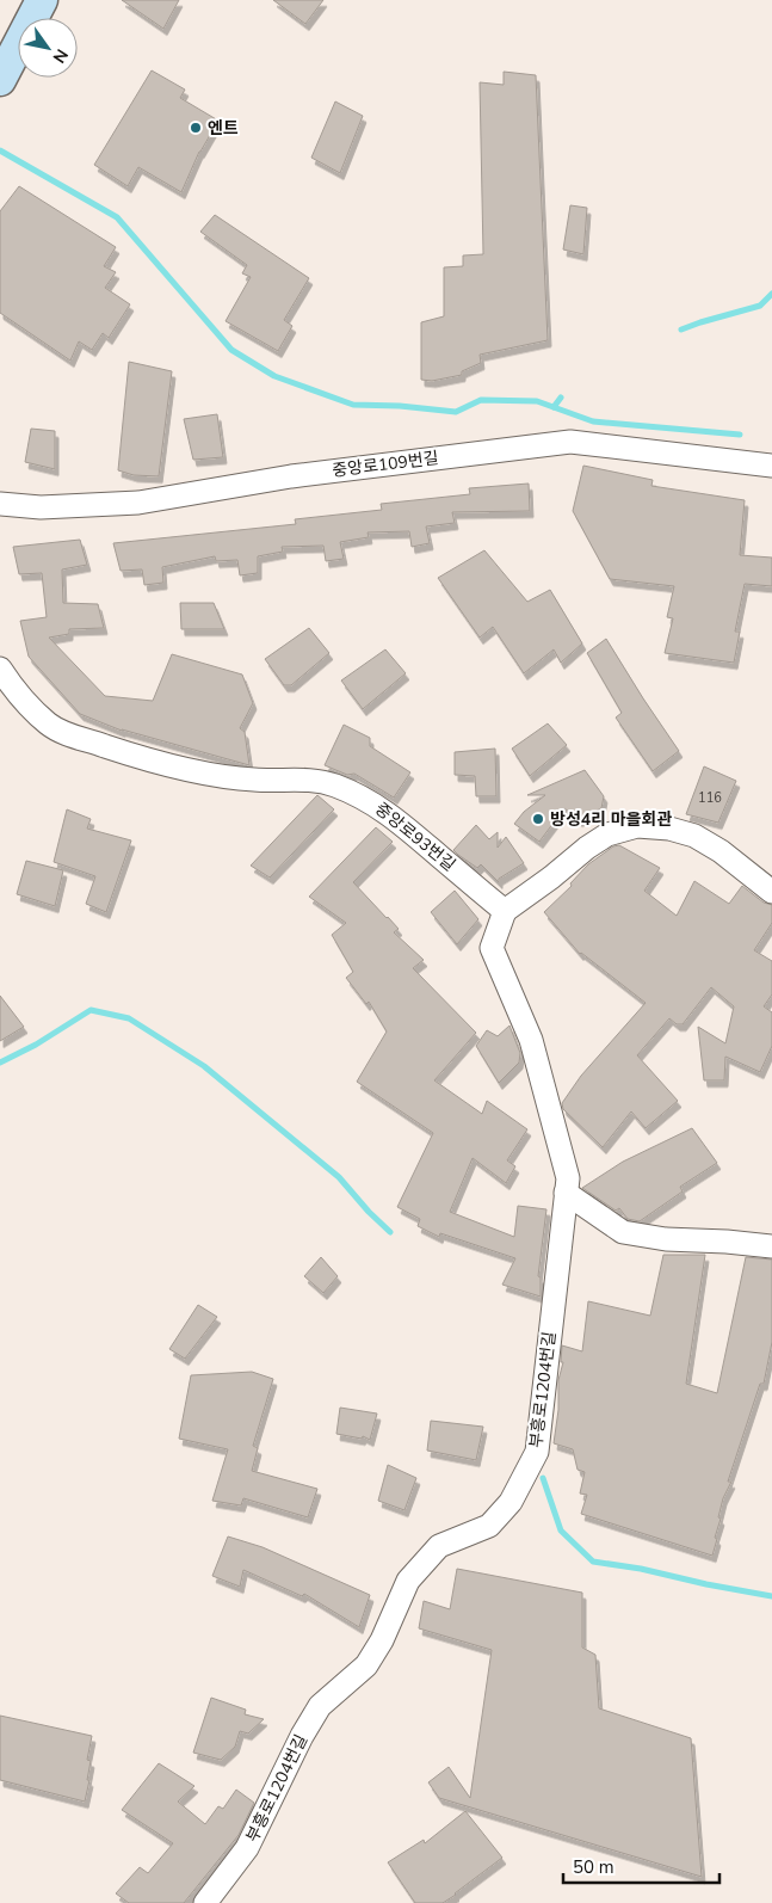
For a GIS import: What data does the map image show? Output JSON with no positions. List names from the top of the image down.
{
  "streets": {
    "street": ["중앙로109번길", "중앙로93번길", "부흥로1204번길"]
  },
  "crossings": [
    ["중앙로93번길", "부흥로1204번길"]
  ],
  "places": ["엔트", "방성4리 마을회관"],
  "house_numbers": ["116"],
  "scale_bar": "50 m",
  "north": "bottom right"
}
